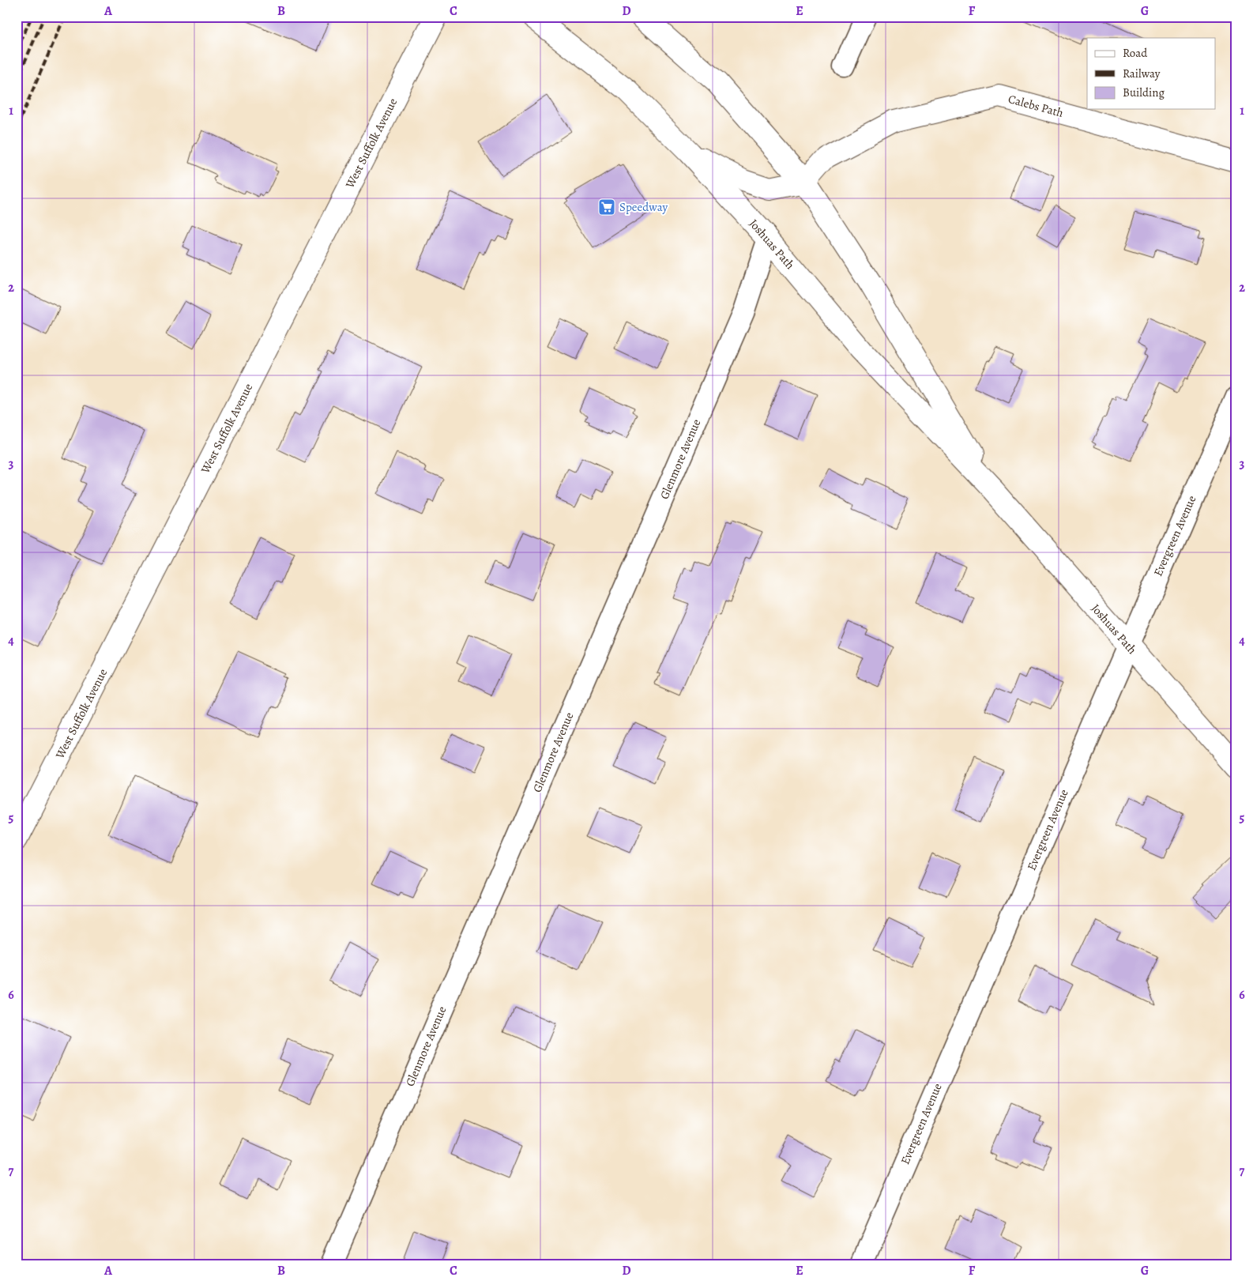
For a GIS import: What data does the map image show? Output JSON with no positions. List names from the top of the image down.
{
  "streets": {
    "main road": ["Calebs Path", "West Suffolk Avenue", "Joshuas Path"],
    "street": ["Glenmore Avenue", "Evergreen Avenue"]
  },
  "crossings": [
    ["Calebs Path", "Joshuas Path"],
    ["Joshuas Path", "Glenmore Avenue"],
    ["Joshuas Path", "Evergreen Avenue"]
  ],
  "places": {
    "supermarket": ["Speedway"]
  },
  "legend": ["Road", "Railway", "Building"],
  "grid": {
    "columns": [
      "A",
      "B",
      "C",
      "D",
      "E",
      "F",
      "G"
    ],
    "rows": [
      "1",
      "2",
      "3",
      "4",
      "5",
      "6",
      "7"
    ]
  }
}
